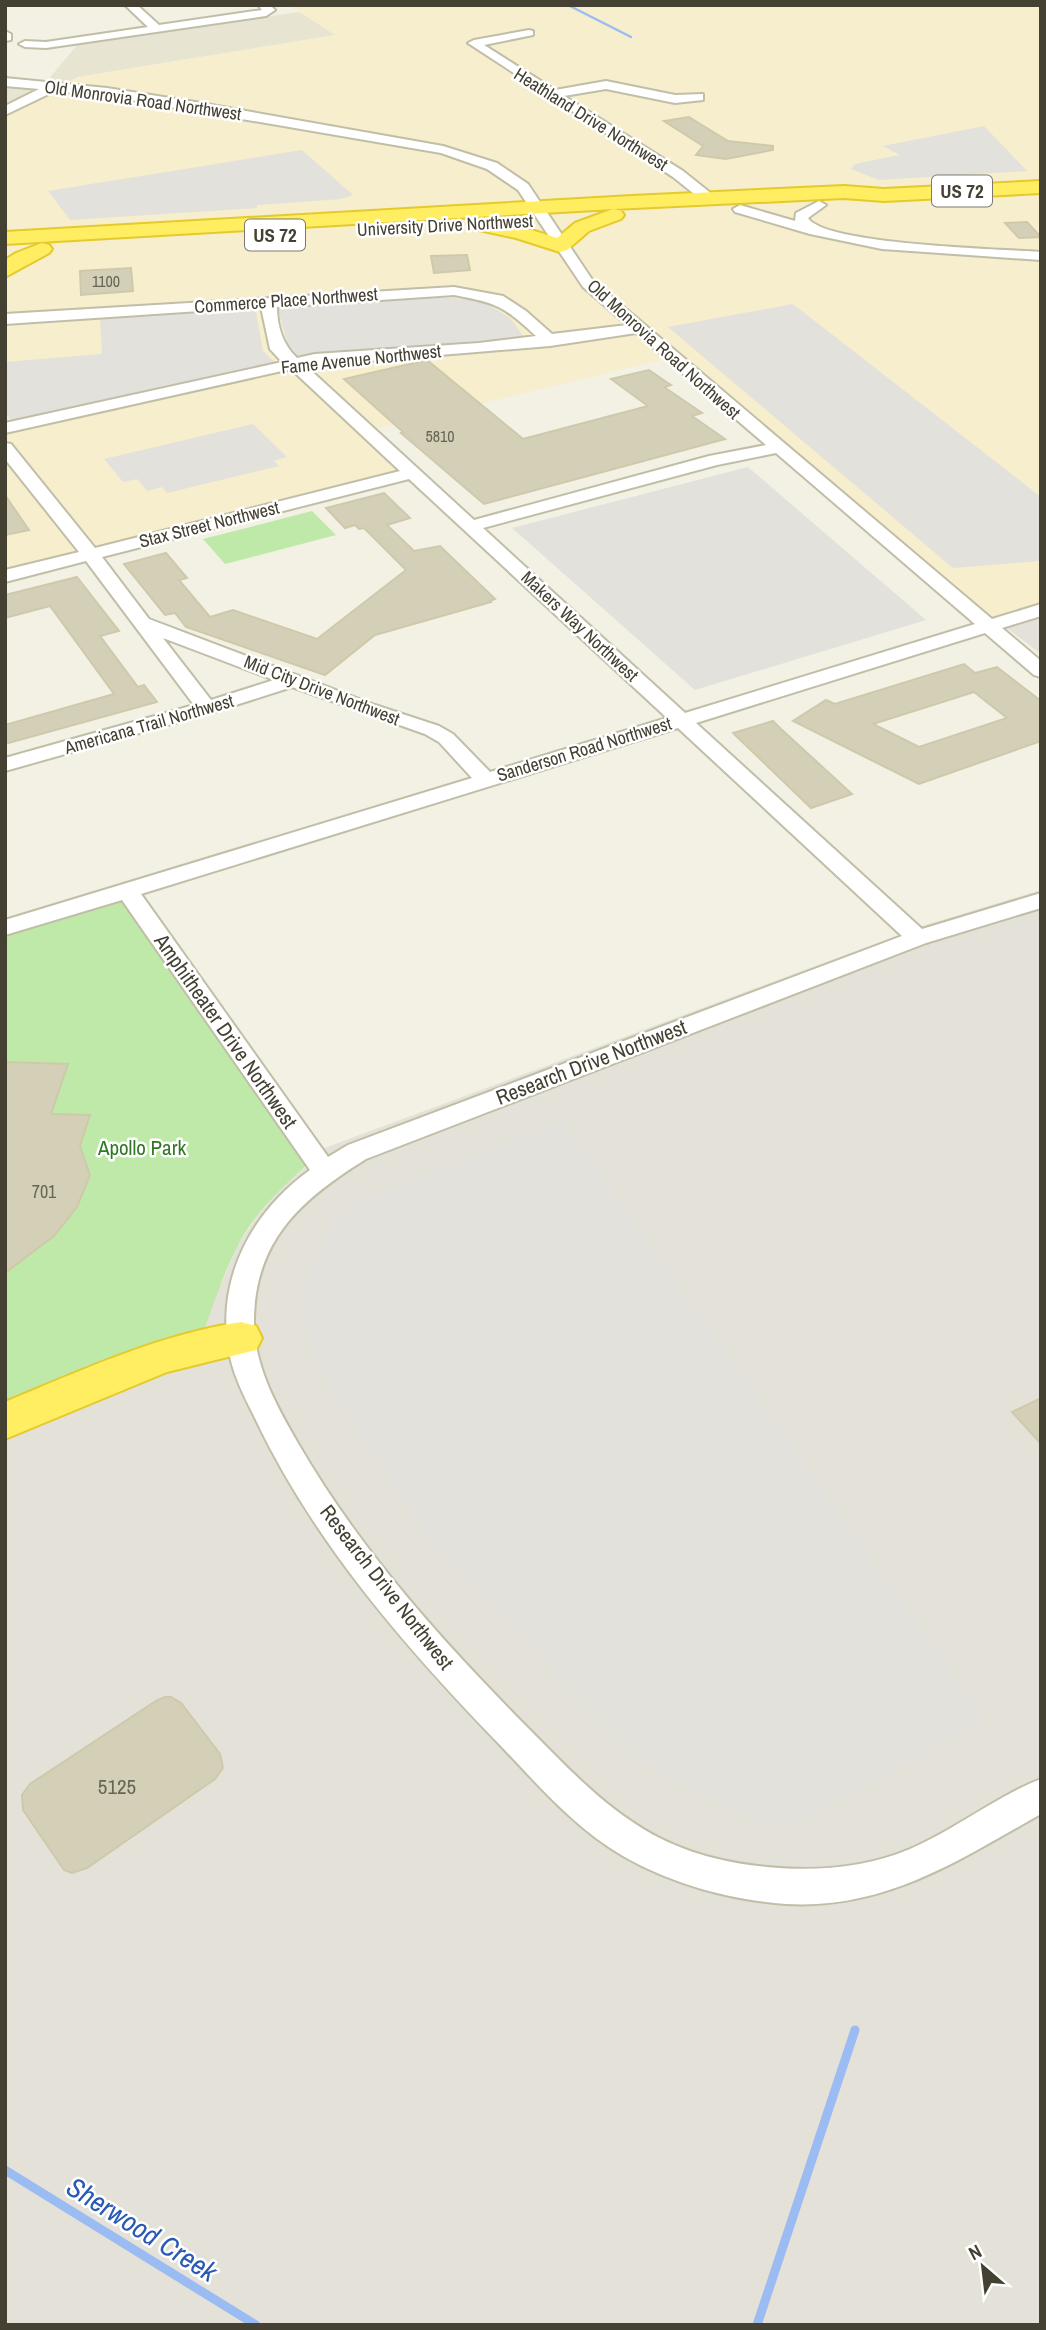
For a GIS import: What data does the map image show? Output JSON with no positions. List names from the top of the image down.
{
  "streets": {
    "highway": ["US 72", "University Drive Northwest"],
    "street": [
      "Old Monrovia Road Northwest",
      "Heathland Drive Northwest",
      "Commerce Place Northwest",
      "Fame Avenue Northwest",
      "Stax Street Northwest",
      "Makers Way Northwest",
      "Mid City Drive Northwest",
      "Americana Trail Northwest",
      "Sanderson Road Northwest",
      "Amphitheater Drive Northwest",
      "Research Drive Northwest"
    ]
  },
  "crossings": [
    ["Old Monrovia Road Northwest", "University Drive Northwest"],
    ["Old Monrovia Road Northwest", "Fame Avenue Northwest"],
    ["Old Monrovia Road Northwest", "Sanderson Road Northwest"],
    ["Heathland Drive Northwest", "University Drive Northwest"],
    ["Commerce Place Northwest", "Fame Avenue Northwest"],
    ["Commerce Place Northwest", "Makers Way Northwest"],
    ["Fame Avenue Northwest", "Makers Way Northwest"],
    ["Stax Street Northwest", "Makers Way Northwest"],
    ["Makers Way Northwest", "Sanderson Road Northwest"],
    ["Makers Way Northwest", "Research Drive Northwest"],
    ["Mid City Drive Northwest", "Americana Trail Northwest"],
    ["Mid City Drive Northwest", "Sanderson Road Northwest"],
    ["Sanderson Road Northwest", "Amphitheater Drive Northwest"],
    ["Amphitheater Drive Northwest", "Research Drive Northwest"]
  ],
  "water": ["Sherwood Creek"],
  "parks": ["Apollo Park"],
  "house_numbers": [
    "1100",
    "5810",
    "701",
    "5125"
  ],
  "north": "top left"
}
